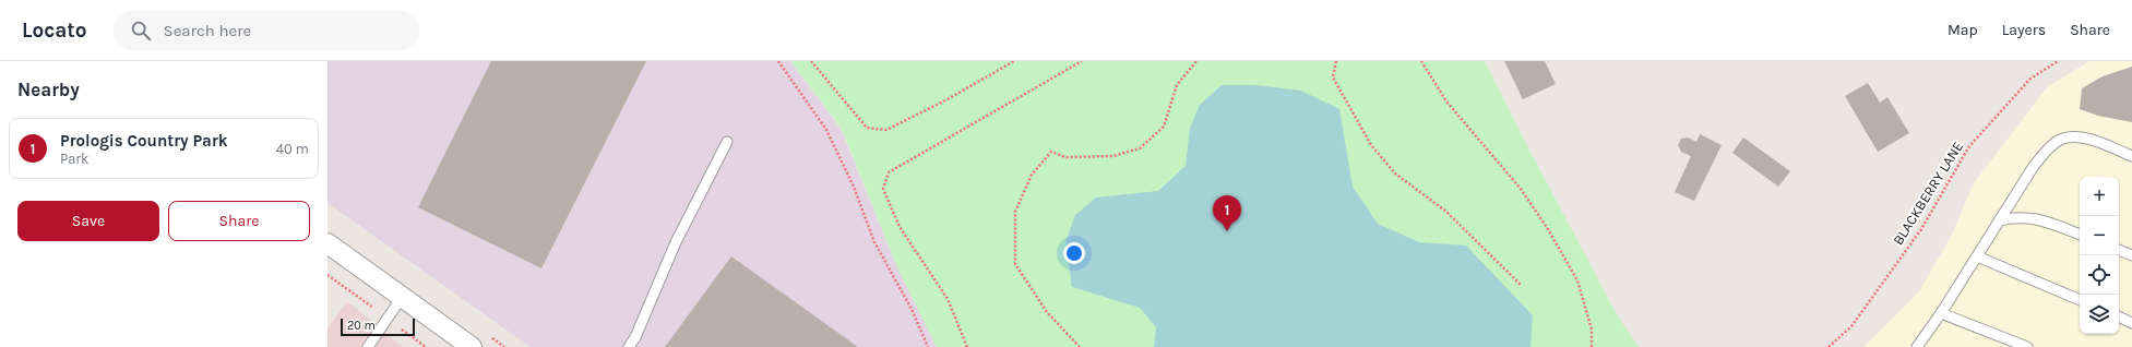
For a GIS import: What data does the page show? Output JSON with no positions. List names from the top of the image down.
{
  "streets": {
    "path": ["BLACKBERRY LANE"]
  },
  "scale_bar": "20 m",
  "page": {
    "header": "Locato",
    "search": "Search here",
    "nav": ["Map", "Layers", "Share"],
    "heading": "Nearby",
    "list": [
      {
        "mark": "1",
        "name": "Prologis Country Park",
        "note": "Park",
        "value": "40 m"
      }
    ],
    "map_buttons": ["+", "−"],
    "buttons": ["Save", "Share"],
    "pins": "1",
    "scale": "20 m"
  }
}
